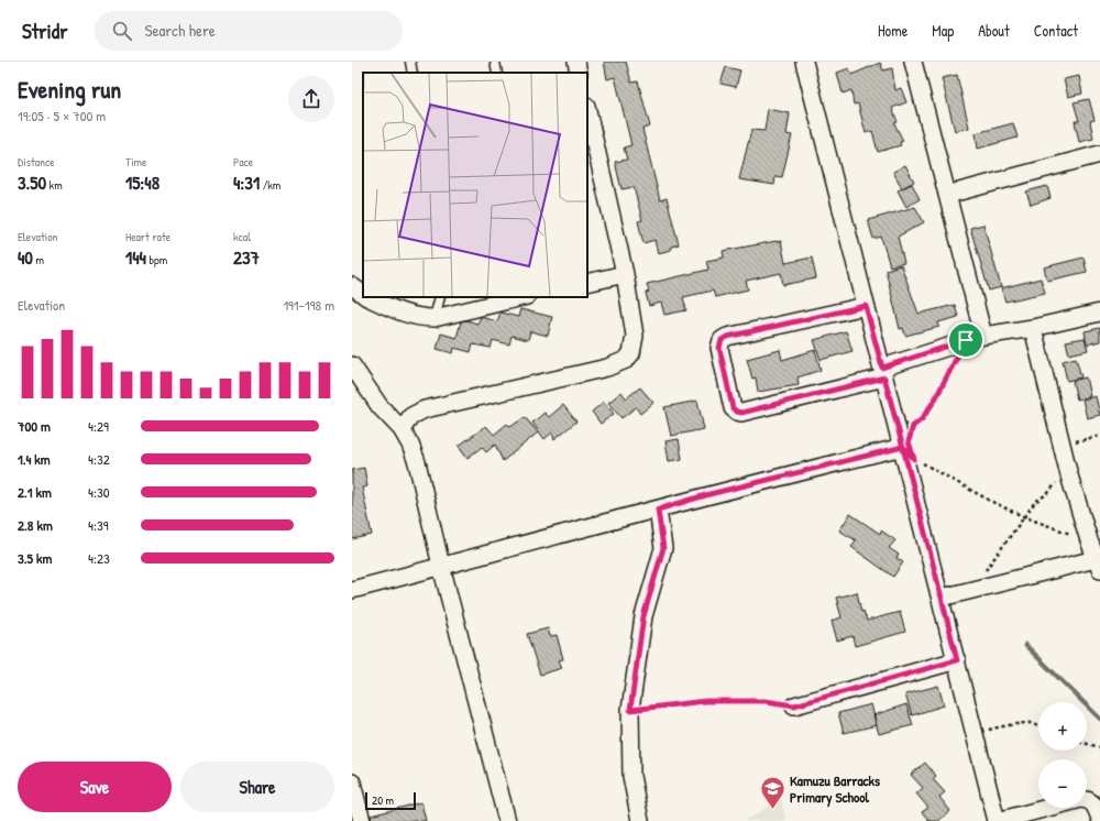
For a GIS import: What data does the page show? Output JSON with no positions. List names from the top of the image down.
{
  "places": {
    "school or university": ["Kamuzu Barracks Primary School"]
  },
  "scale_bar": "20 m",
  "page": {
    "header": "Stridr",
    "search": "Search here",
    "nav": [
      "Home",
      "Map",
      "About",
      "Contact"
    ],
    "heading": ["Evening run", "19:05 · 5 × 700 m"],
    "stats": [
      ["Distance", "3.50 km"],
      ["Time", "15:48"],
      ["Pace", "4:31 /km"],
      ["Elevation", "40 m"],
      ["Heart rate", "144 bpm"],
      ["kcal", "237"]
    ],
    "chart": ["Elevation", "191–198 m"],
    "list": [
      {
        "name": "700 m",
        "note": "4:29"
      },
      {
        "name": "1.4 km",
        "note": "4:32"
      },
      {
        "name": "2.1 km",
        "note": "4:30"
      },
      {
        "name": "2.8 km",
        "note": "4:39"
      },
      {
        "name": "3.5 km",
        "note": "4:23"
      }
    ],
    "map_buttons": ["+", "−"],
    "buttons": ["Save", "Share"],
    "scale": "20 m"
  }
}
